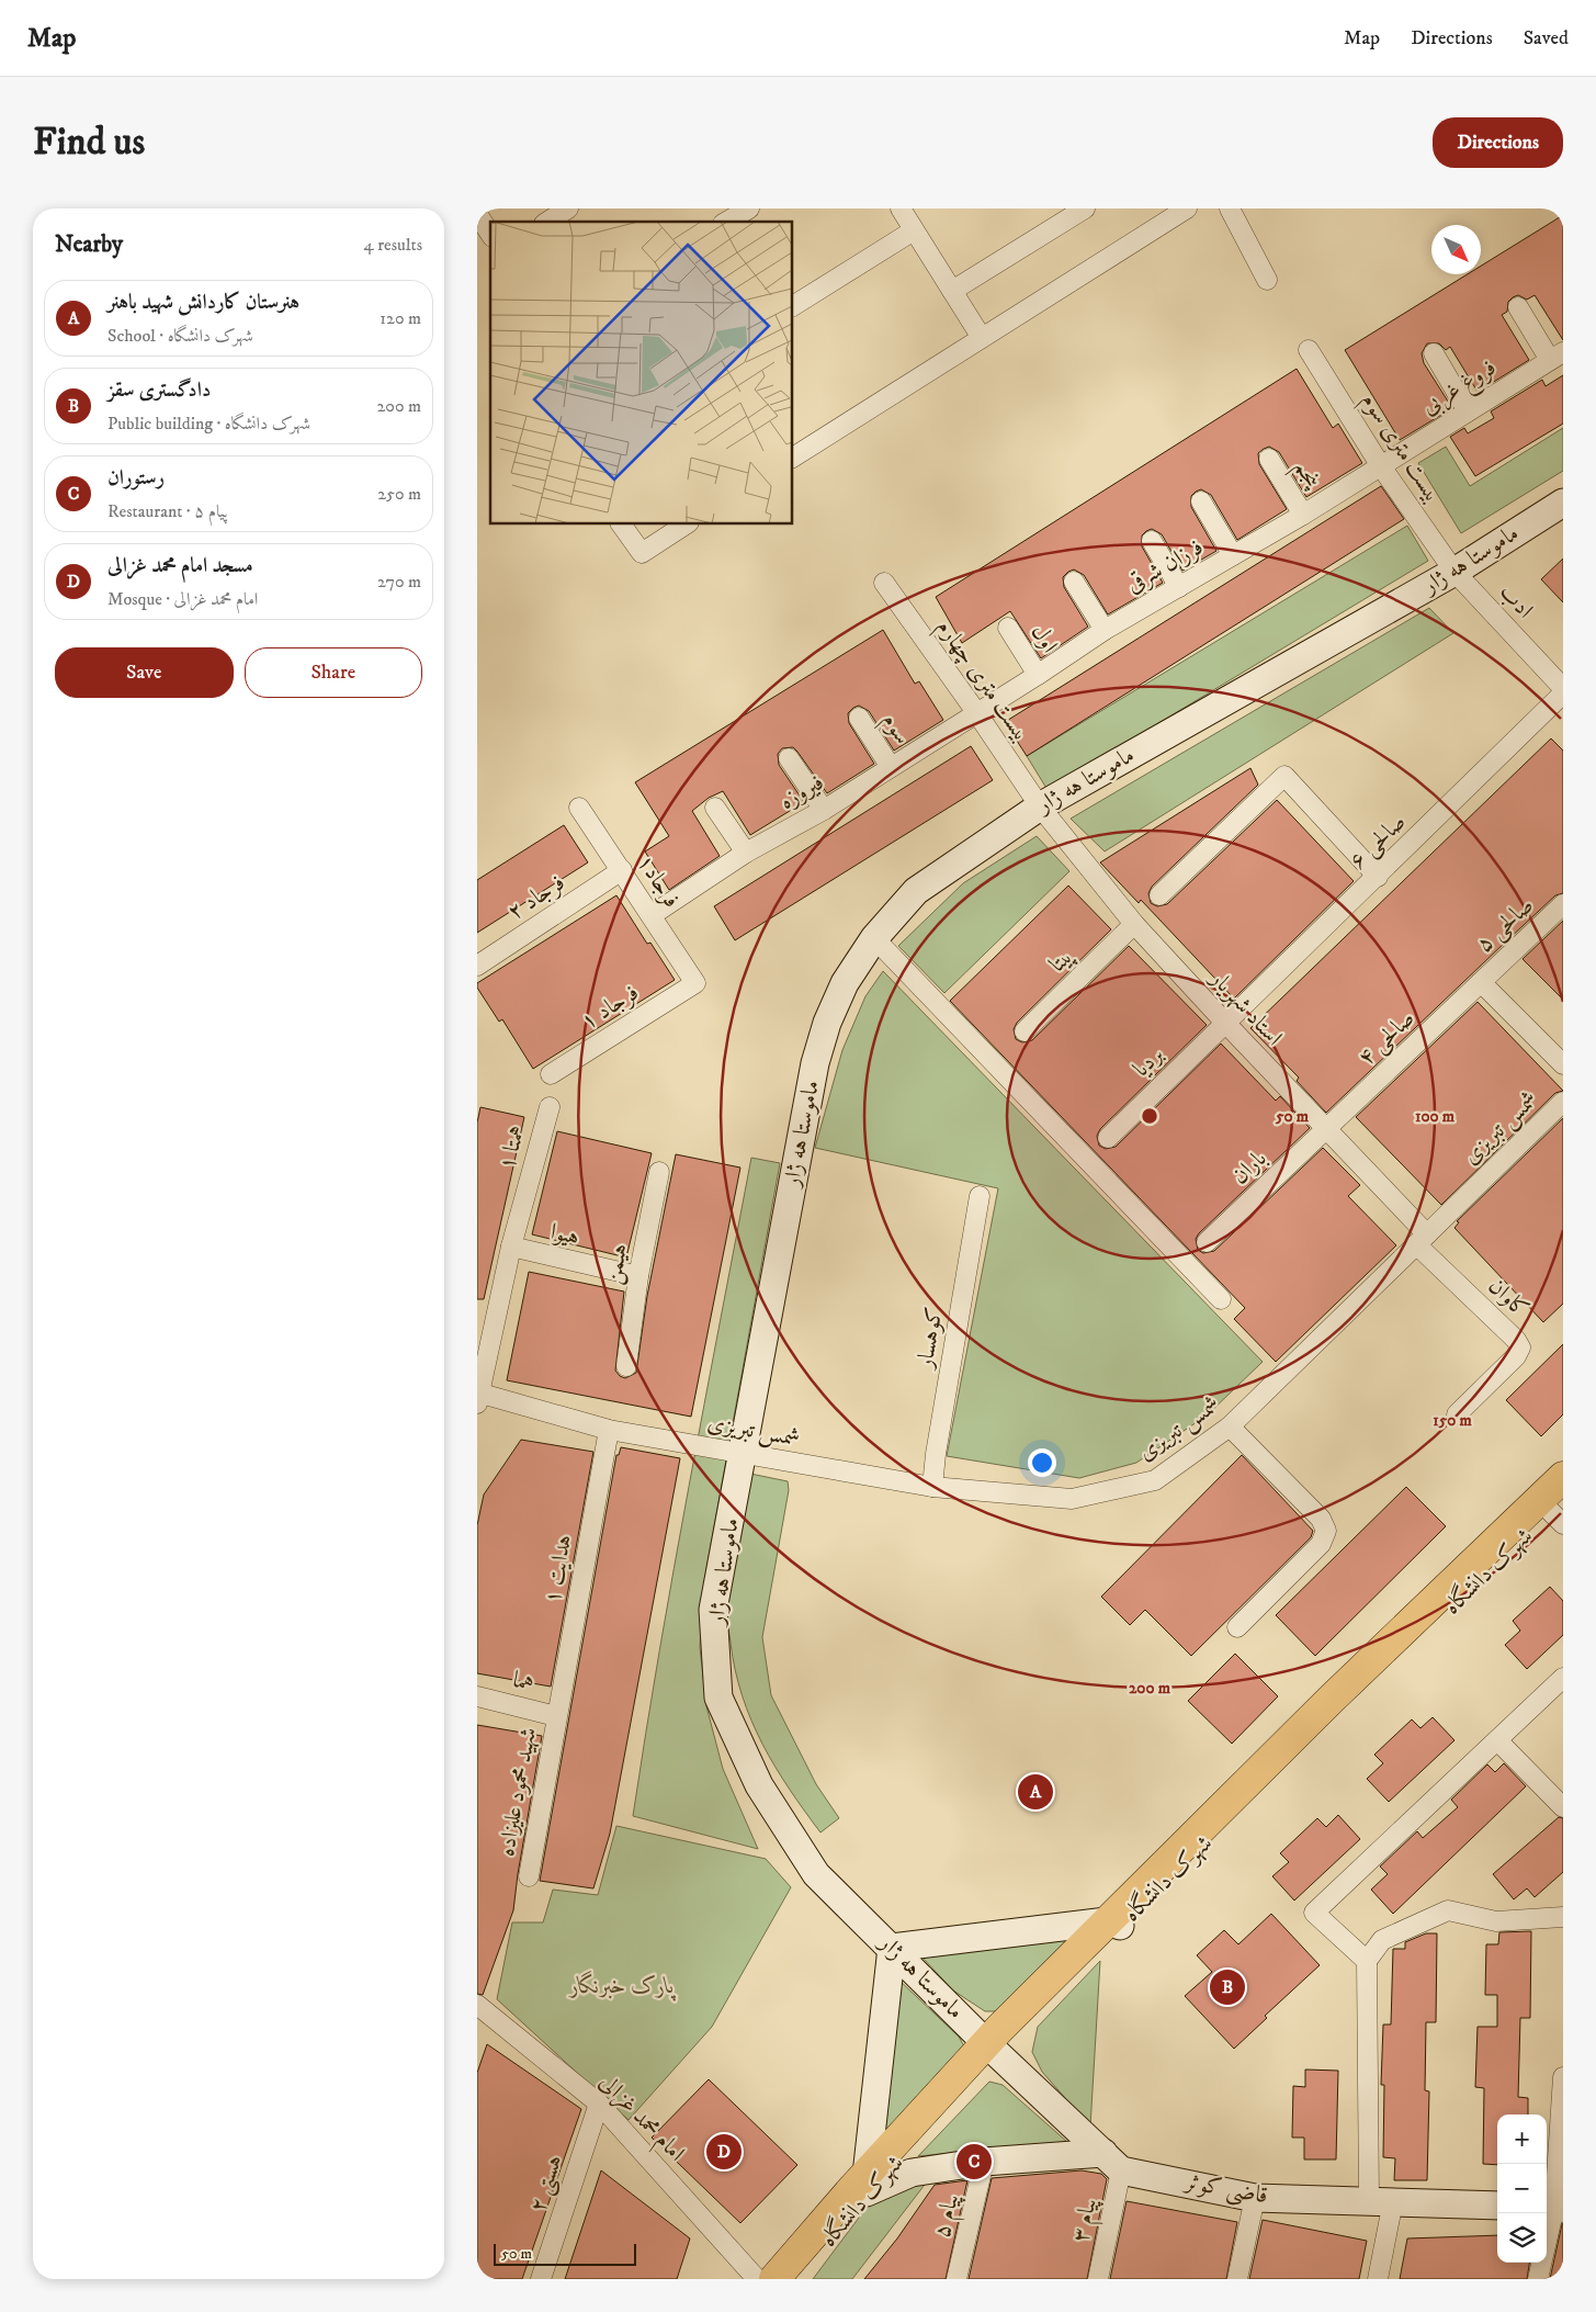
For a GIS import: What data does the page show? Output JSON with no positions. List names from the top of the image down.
{
  "streets": {
    "main road": ["ماموستا هه ژار", "شهرک دانشگاه", "قاضی کوثر"],
    "street": [
      "فروغ غربی",
      "بیست متری سوم",
      "پنجم",
      "فرزان شرقی",
      "ادب",
      "اول",
      "بیست متری چهارم",
      "سوم",
      "فیروزه",
      "صالحی ۶",
      "فرجاد۱",
      "فرجاد ۲",
      "صالحی ۵",
      "پیتا",
      "فرجاد ۱",
      "استاد شهریار",
      "صالحی ۴",
      "بردیا",
      "شمس تبریزی",
      "همتا ۱",
      "باران",
      "هیوا",
      "هیمن",
      "کاوان",
      "کوهسار",
      "هدایت ۱",
      "هما",
      "شهید محمود علیزاده",
      "امام محمد غزالی",
      "هستی ۲",
      "پیام ۵",
      "پیام ۳"
    ]
  },
  "crossings": [
    ["فروغ غربی", "بیست متری سوم"],
    ["فروغ غربی", "فرزان شرقی"],
    ["بیست متری سوم", "ماموستا هه ژار"],
    ["بیست متری سوم", "فرزان شرقی"],
    ["بیست متری سوم", "ادب"],
    ["پنجم", "فرزان شرقی"],
    ["ماموستا هه ژار", "ادب"],
    ["ماموستا هه ژار", "بیست متری چهارم"],
    ["ماموستا هه ژار", "استاد شهریار"],
    ["ماموستا هه ژار", "شمس تبریزی"],
    ["ماموستا هه ژار", "شهرک دانشگاه"],
    ["فرزان شرقی", "اول"],
    ["فرزان شرقی", "بیست متری چهارم"],
    ["فرزان شرقی", "فیروزه"],
    ["بیست متری چهارم", "فیروزه"],
    ["بیست متری چهارم", "استاد شهریار"],
    ["سوم", "فیروزه"],
    ["فیروزه", "فرجاد۱"],
    ["صالحی ۶", "استاد شهریار"],
    ["صالحی ۶", "بردیا"],
    ["فرجاد۱", "فرجاد ۲"],
    ["فرجاد۱", "فرجاد ۱"],
    ["صالحی ۵", "صالحی ۴"],
    ["پیتا", "استاد شهریار"],
    ["استاد شهریار", "صالحی ۴"],
    ["استاد شهریار", "بردیا"],
    ["استاد شهریار", "شمس تبریزی"],
    ["استاد شهریار", "باران"],
    ["استاد شهریار", "کاوان"],
    ["صالحی ۴", "باران"],
    ["شمس تبریزی", "همتا ۱"],
    ["شمس تبریزی", "کاوان"],
    ["شمس تبریزی", "کوهسار"],
    ["شمس تبریزی", "هدایت ۱"],
    ["همتا ۱", "هیوا"],
    ["هیوا", "هیمن"],
    ["هدایت ۱", "هما"],
    ["هدایت ۱", "شهید محمود علیزاده"],
    ["شهرک دانشگاه", "قاضی کوثر"],
    ["هما", "شهید محمود علیزاده"],
    ["امام محمد غزالی", "هستی ۲"],
    ["قاضی کوثر", "پیام ۵"],
    ["قاضی کوثر", "پیام ۳"]
  ],
  "parks": ["پارک خبرنگار"],
  "scale_bar": "50 m",
  "north": "bottom right",
  "page": {
    "header": "Map",
    "nav": ["Map", "Directions", "Saved"],
    "buttons": [
      "Directions",
      ["Save", "Share"]
    ],
    "title": "Find us",
    "heading": ["Nearby", "4 results"],
    "list": [
      {
        "mark": "A",
        "name": "هنرستان کاردانش شهید باهنر",
        "note": "School · شهرک دانشگاه",
        "value": "120 m"
      },
      {
        "mark": "B",
        "name": "دادگستری سقز",
        "note": "Public building · شهرک دانشگاه",
        "value": "200 m"
      },
      {
        "mark": "C",
        "name": "رستوران",
        "note": "Restaurant · پیام ۵",
        "value": "250 m"
      },
      {
        "mark": "D",
        "name": "مسجد امام محمد غزالی",
        "note": "Mosque · امام محمد غزالی",
        "value": "270 m"
      }
    ],
    "pins": [
      "A",
      "B",
      "D",
      "C"
    ],
    "map_buttons": ["+", "−"],
    "scale": "50 m"
  },
  "rings": [
    "50 m",
    "100 m",
    "150 m",
    "200 m"
  ]
}
